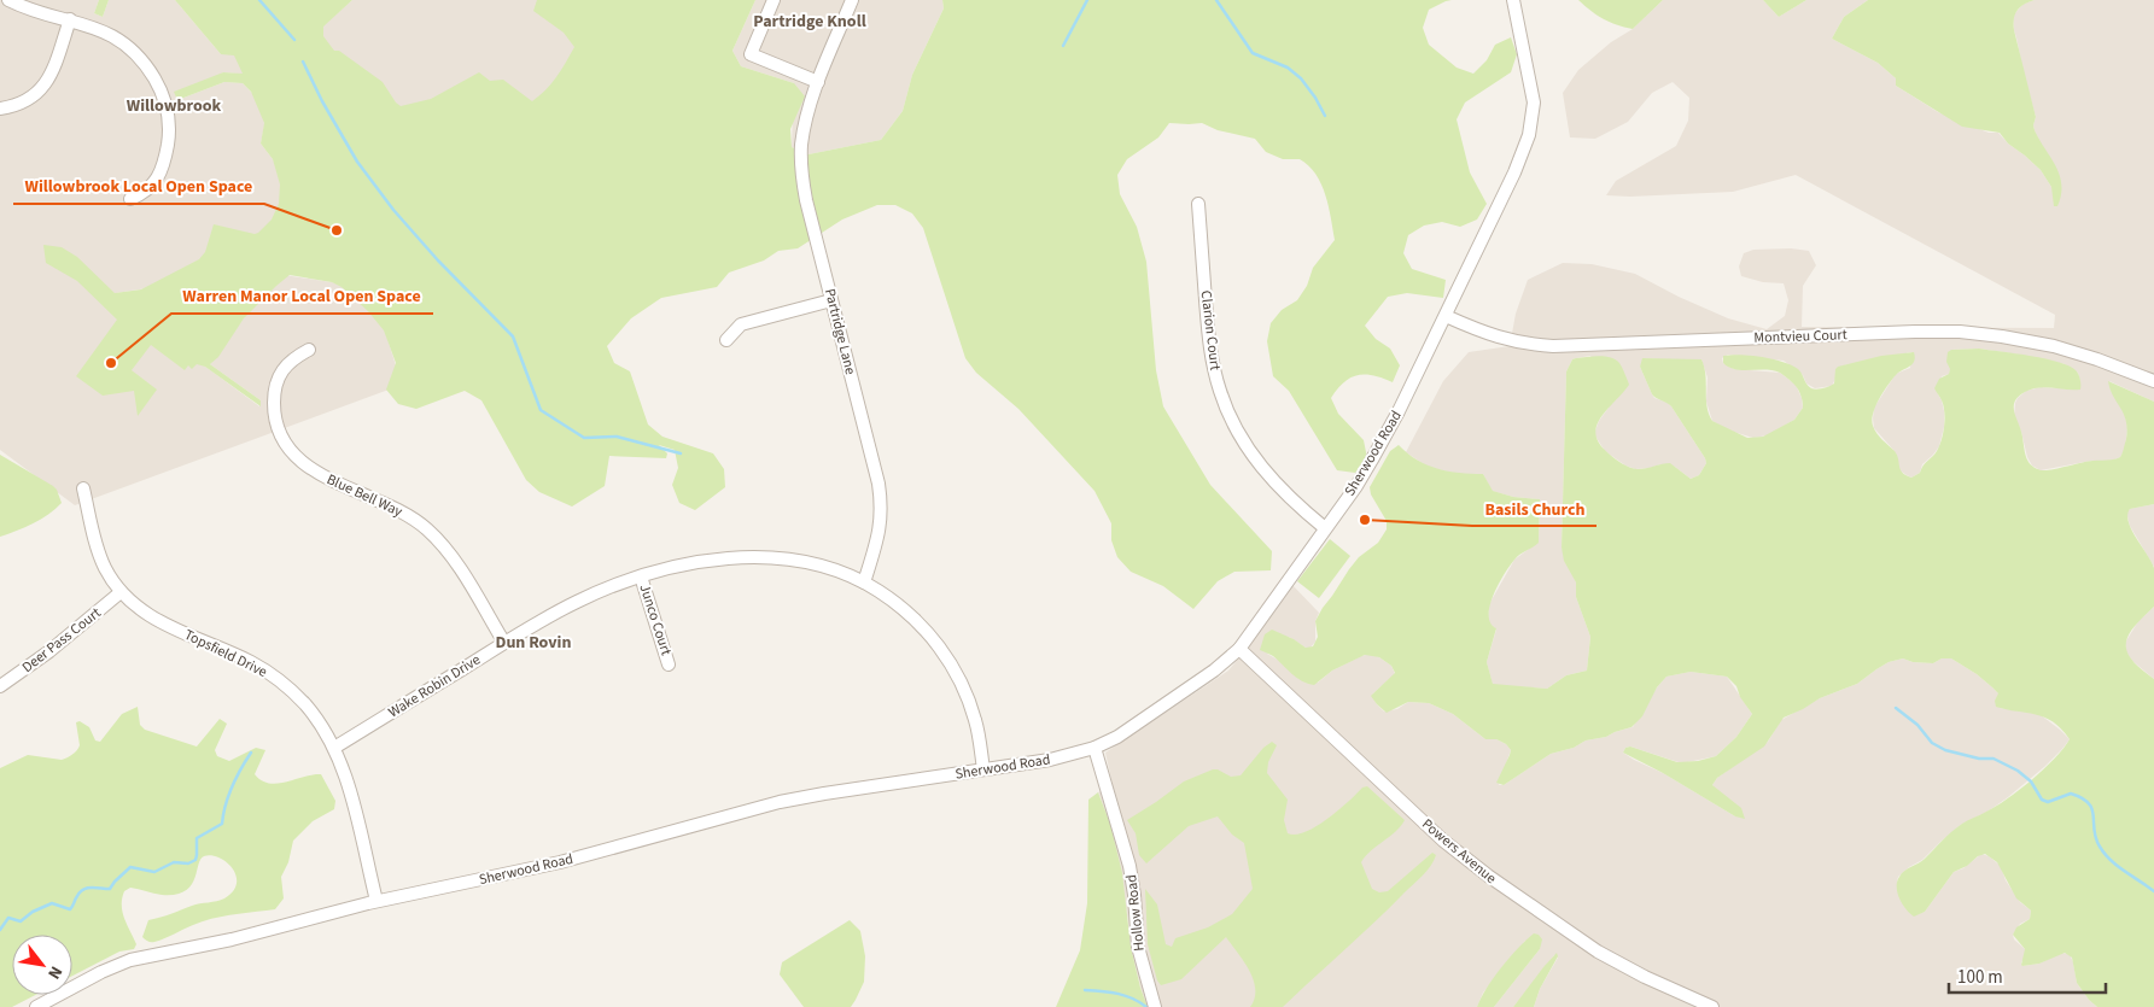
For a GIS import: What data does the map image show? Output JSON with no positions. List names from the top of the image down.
{
  "streets": {
    "street": [
      "Clarion Court",
      "Partridge Lane",
      "Montvieu Court",
      "Sherwood Road",
      "Blue Bell Way",
      "Junco Court",
      "Deer Pass Court",
      "Topsfield Drive",
      "Wake Robin Drive",
      "Powers Avenue",
      "Hollow Road"
    ]
  },
  "crossings": [
    ["Clarion Court", "Sherwood Road"],
    ["Partridge Lane", "Wake Robin Drive"],
    ["Montvieu Court", "Sherwood Road"],
    ["Sherwood Road", "Topsfield Drive"],
    ["Sherwood Road", "Wake Robin Drive"],
    ["Sherwood Road", "Powers Avenue"],
    ["Sherwood Road", "Hollow Road"],
    ["Blue Bell Way", "Wake Robin Drive"],
    ["Junco Court", "Wake Robin Drive"],
    ["Deer Pass Court", "Topsfield Drive"],
    ["Topsfield Drive", "Wake Robin Drive"]
  ],
  "districts": ["Partridge Knoll", "Willowbrook", "Dun Rovin"],
  "places": ["Willowbrook Local Open Space", "Warren Manor Local Open Space", "Basils Church"],
  "scale_bar": "100 m",
  "north": "bottom right"
}
